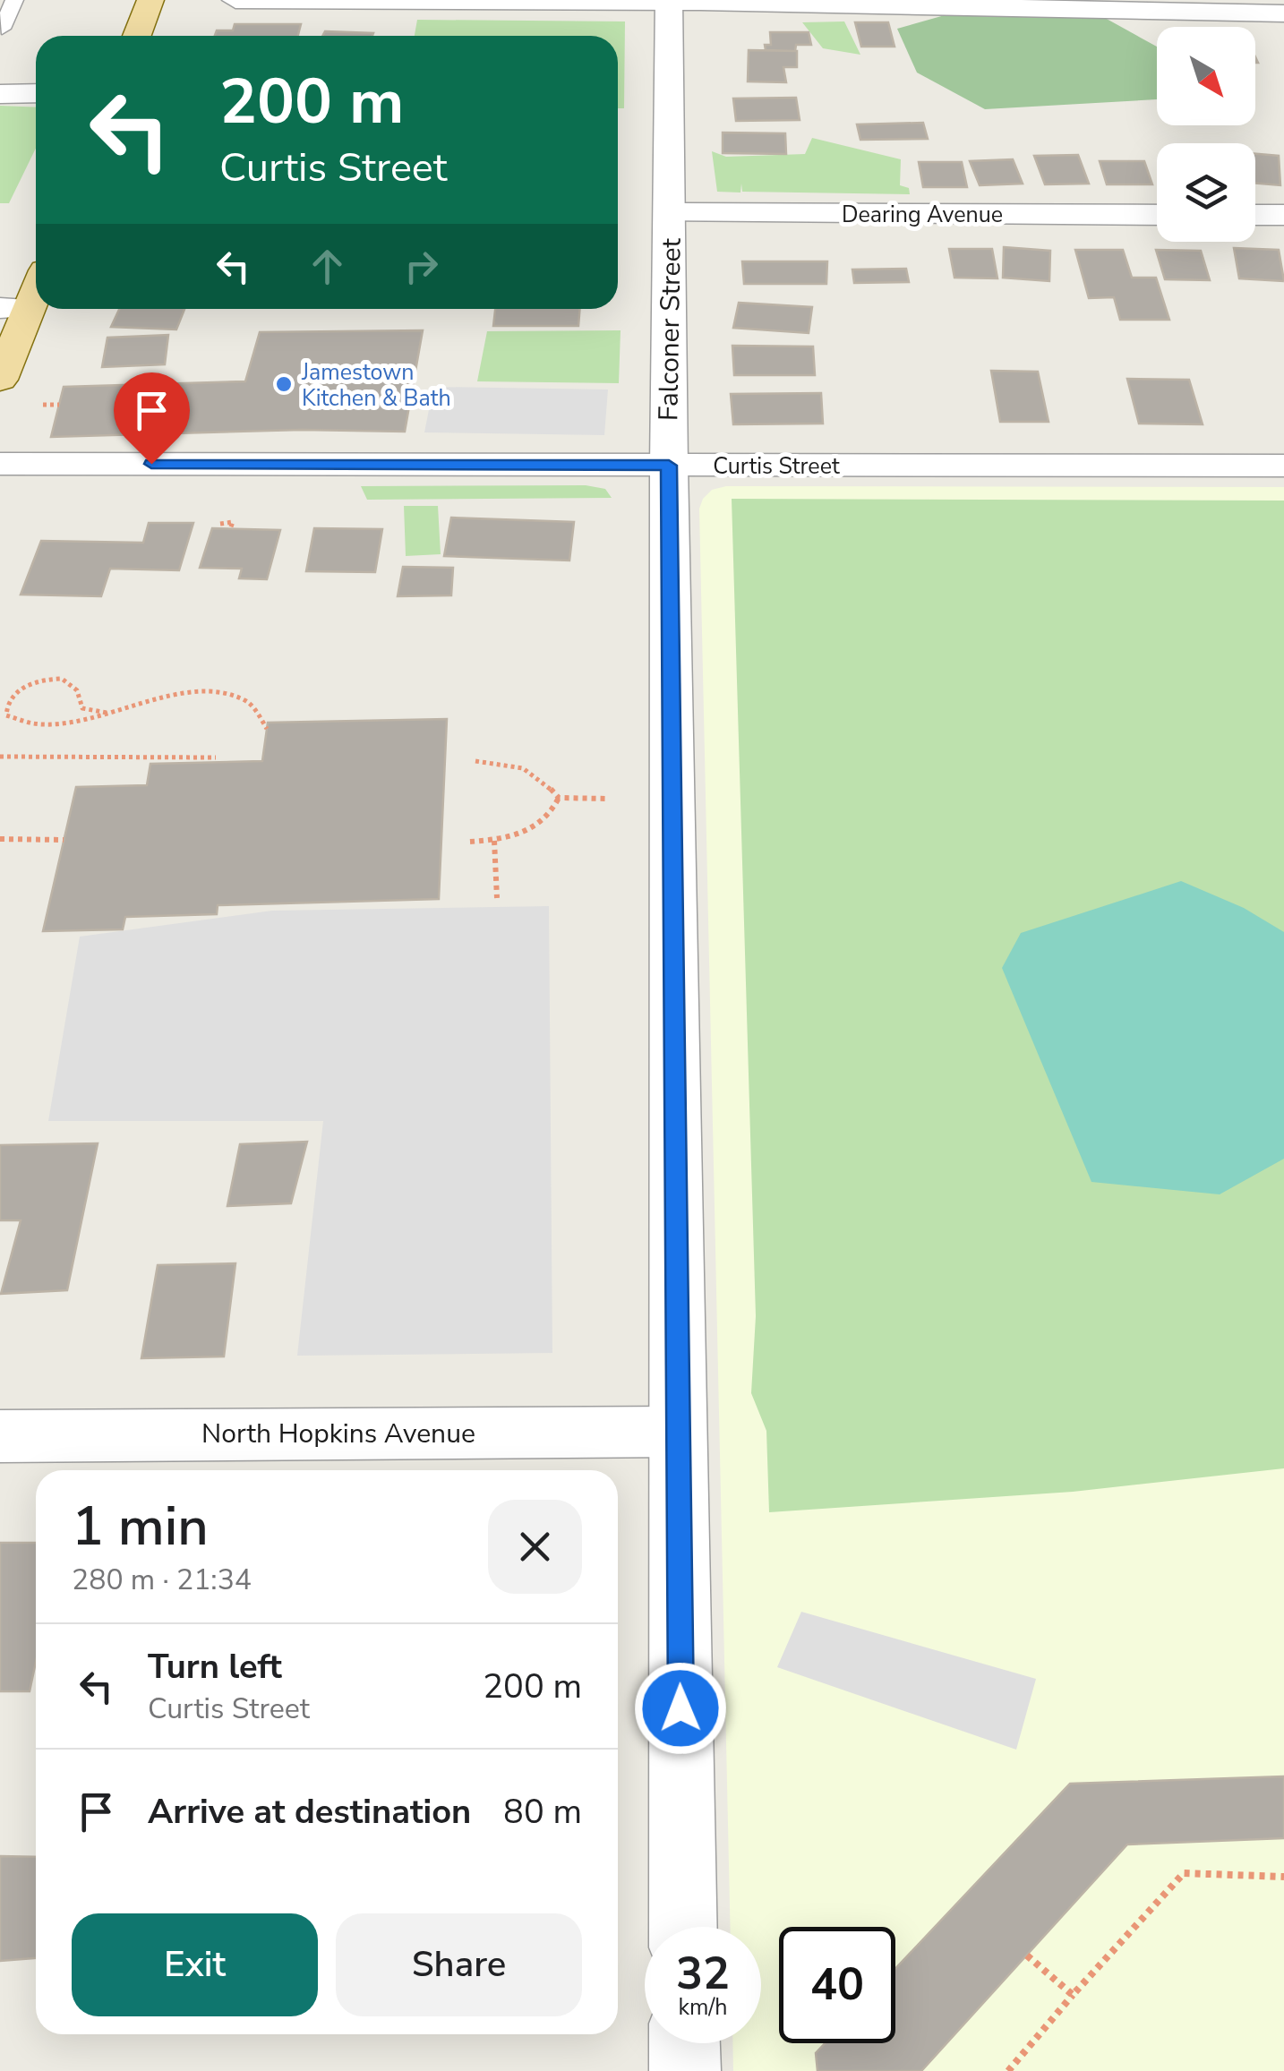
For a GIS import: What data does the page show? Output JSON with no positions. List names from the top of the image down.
{
  "streets": {
    "street": [
      "Dearing Avenue",
      "Falconer Street",
      "Curtis Street",
      "North Hopkins Avenue"
    ]
  },
  "crossings": [
    ["Dearing Avenue", "Falconer Street"],
    ["Falconer Street", "Curtis Street"],
    ["Falconer Street", "North Hopkins Avenue"]
  ],
  "places": ["Jamestown Kitchen & Bath"],
  "north": "bottom right",
  "page": {
    "turn": ["200 m", "Curtis Street"],
    "heading": ["1 min", "280 m · 21:34"],
    "list": [
      {
        "name": "Turn left",
        "note": "Curtis Street",
        "value": "200 m"
      },
      {
        "name": "Arrive at destination",
        "value": "80 m"
      }
    ],
    "buttons": ["Exit", "Share"],
    "speed": "32 km/h",
    "limit": "40"
  }
}
